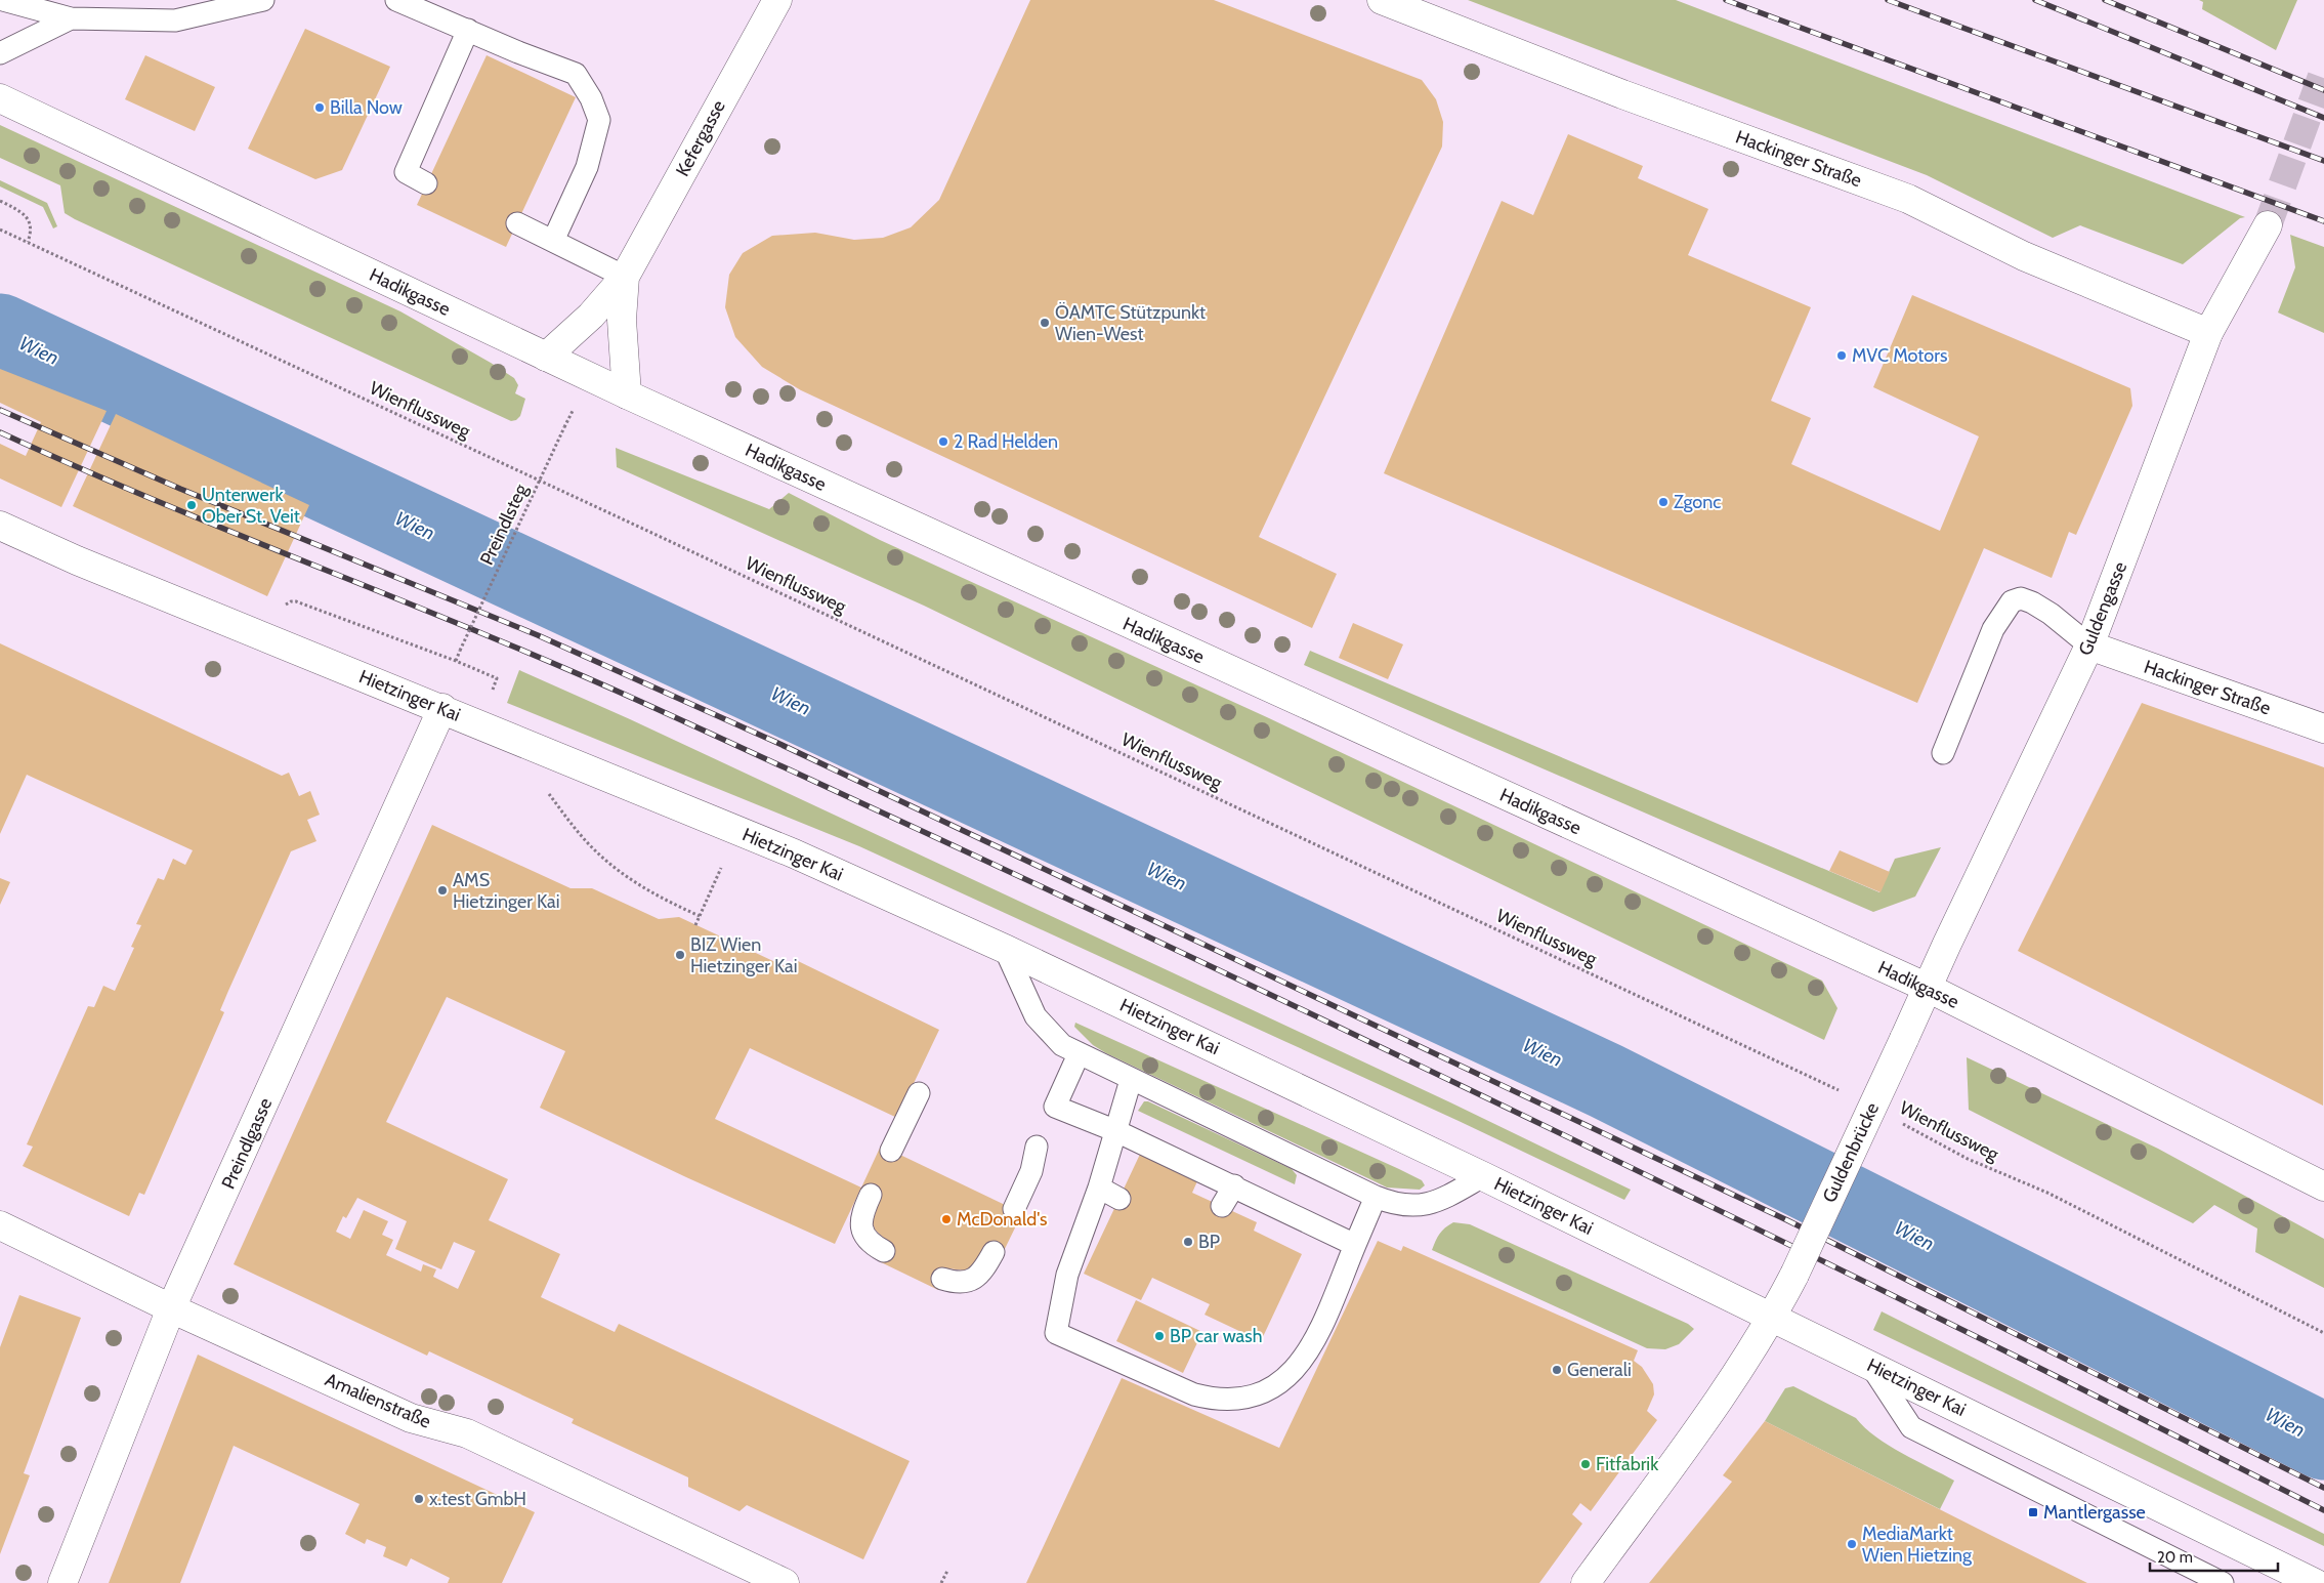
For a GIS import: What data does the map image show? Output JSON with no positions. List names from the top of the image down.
{
  "streets": {
    "main road": [
      "Kefergasse",
      "Hackinger Straße",
      "Hadikgasse",
      "Guldengasse",
      "Hietzinger Kai",
      "Preindlgasse",
      "Guldenbrücke",
      "Amalienstraße"
    ],
    "path": ["Wienflussweg", "Preindlsteg"]
  },
  "crossings": [
    ["Kefergasse", "Hadikgasse"],
    ["Hackinger Straße", "Guldengasse"],
    ["Hadikgasse", "Guldengasse"],
    ["Hadikgasse", "Guldenbrücke"],
    ["Guldengasse", "Guldenbrücke"],
    ["Hietzinger Kai", "Preindlgasse"],
    ["Hietzinger Kai", "Guldenbrücke"],
    ["Preindlgasse", "Amalienstraße"]
  ],
  "water": ["Wien"],
  "places": {
    "other": [
      "Billa Now",
      "ÖAMTC Stützpunkt Wien-West",
      "MVC Motors",
      "2 Rad Helden",
      "Zgonc",
      "Unterwerk Ober St. Veit",
      "AMS Hietzinger Kai",
      "BIZ Wien Hietzinger Kai",
      "McDonald's",
      "BP",
      "BP car wash",
      "Generali",
      "Fitfabrik",
      "x.test GmbH",
      "MediaMarkt Wien Hietzing"
    ],
    "transit": ["Mantlergasse"]
  },
  "scale_bar": "20 m"
}
